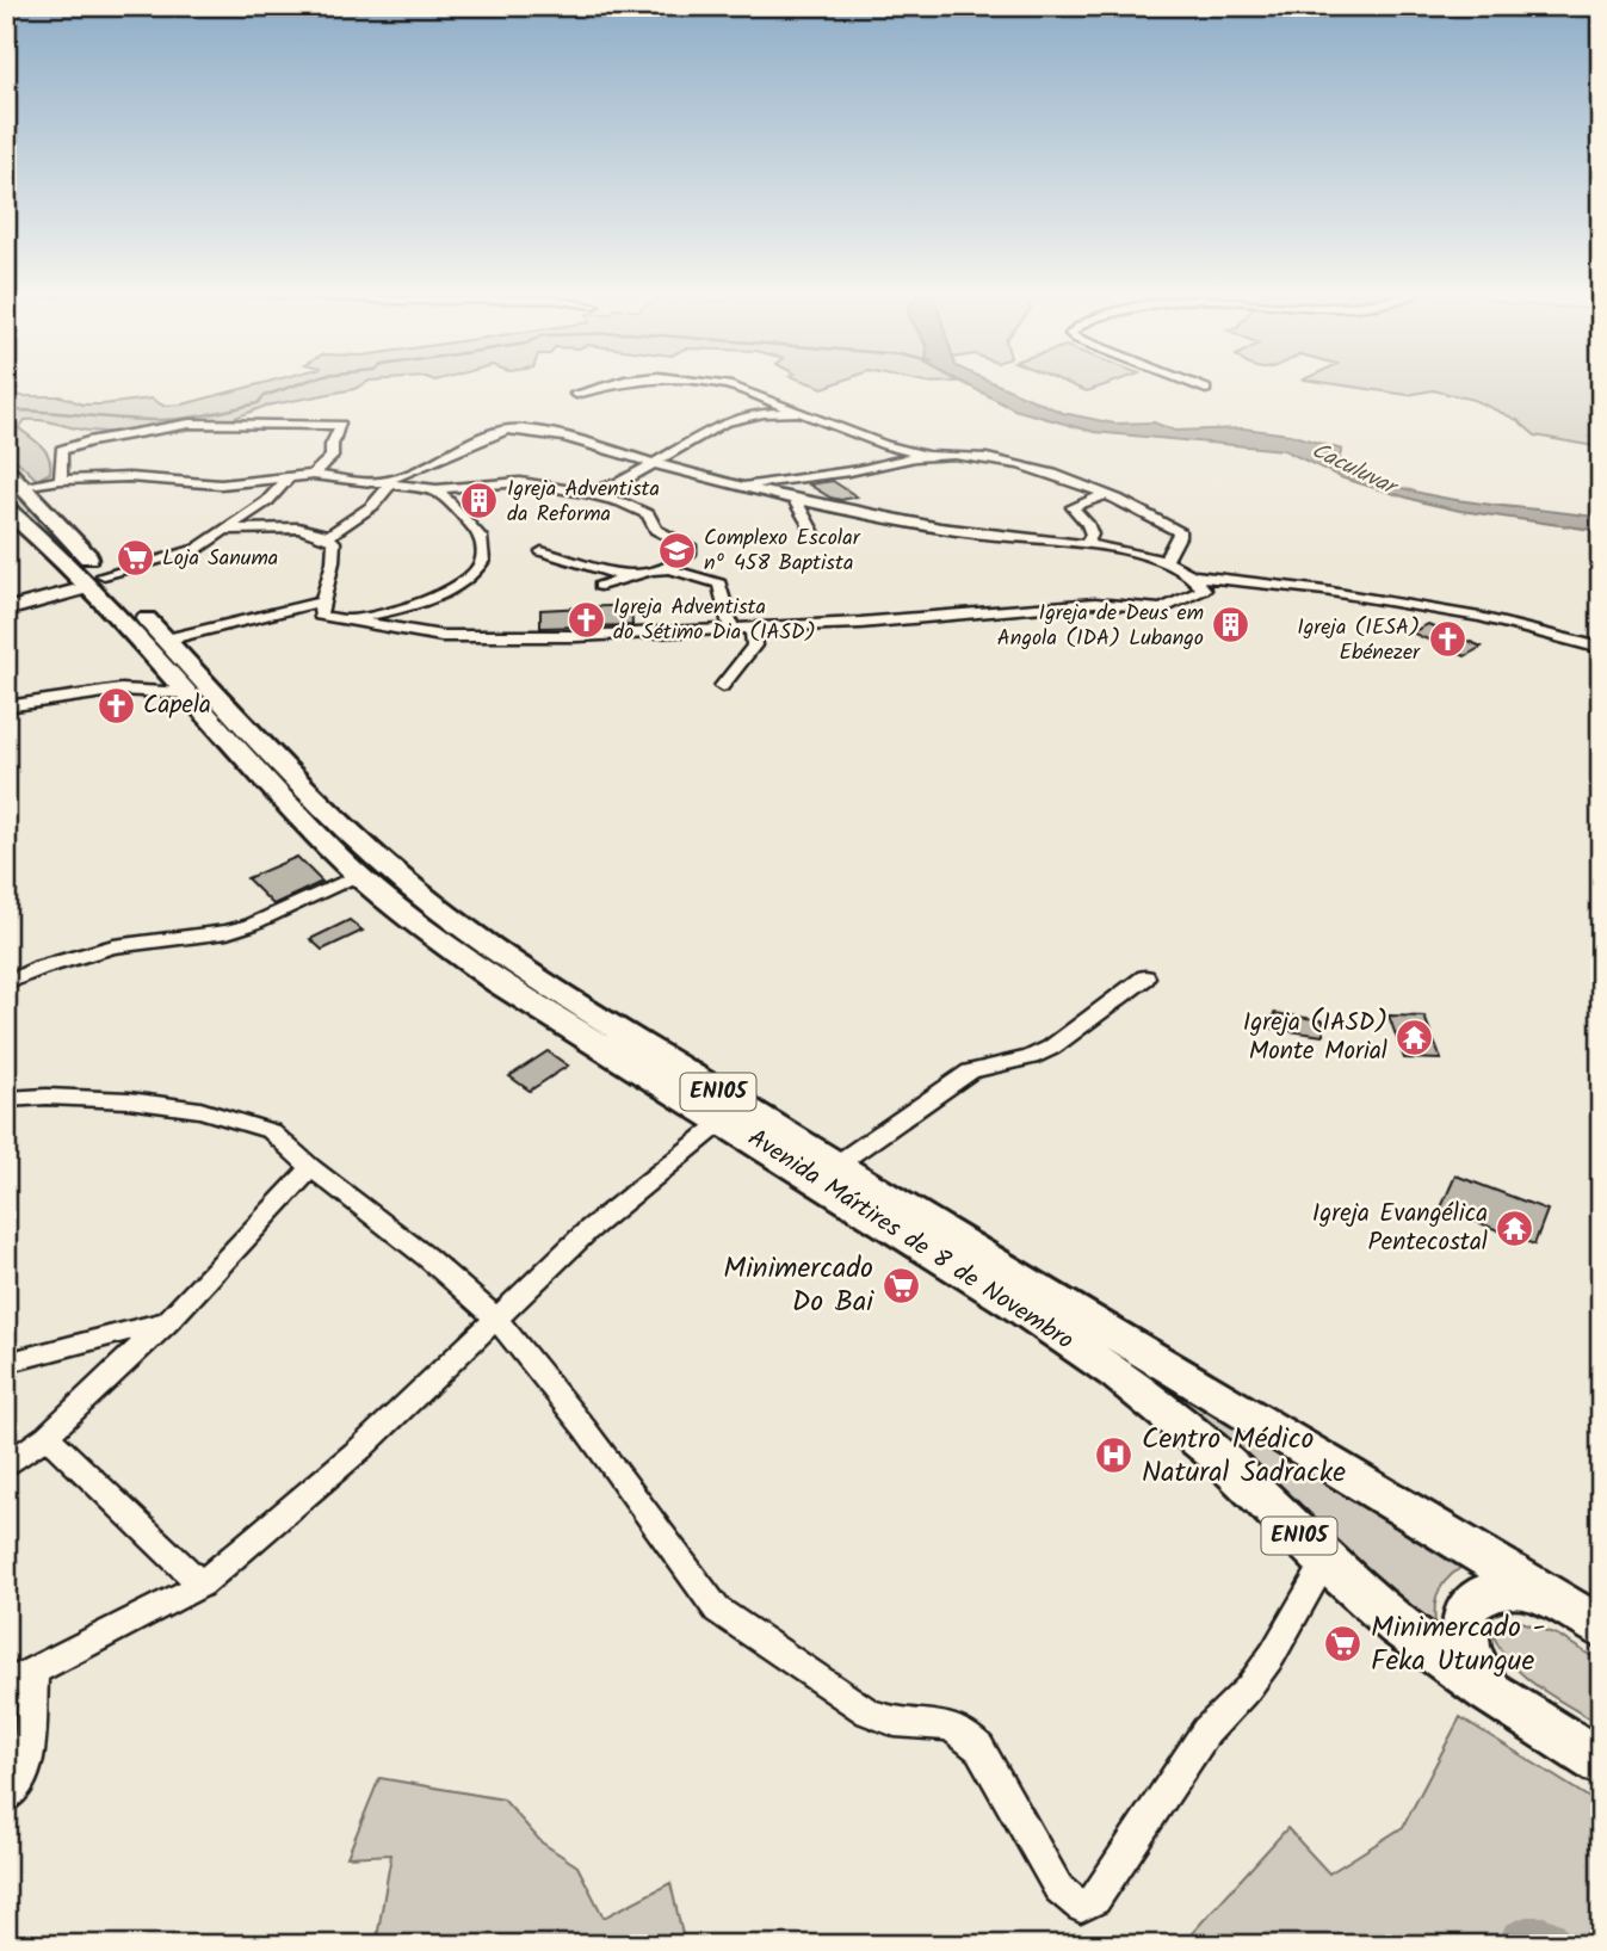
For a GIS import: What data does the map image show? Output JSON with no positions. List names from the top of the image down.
{
  "streets": {
    "main road": ["EN105", "Avenida Mártires de 8 de Novembro"]
  },
  "water": ["Caculuvar"],
  "places": {
    "building": ["Igreja Adventista da Reforma", "Igreja de Deus em Angola (IDA) Lubango"],
    "school or university": ["Complexo Escolar nº 458 Baptista"],
    "supermarket": ["Loja Sanuma", "Minimercado Do Bai", "Minimercado - Feka Utungue"],
    "church": ["Igreja Adventista do Sétimo Dia (IASD)", "Igreja (IESA) Ebénezer", "Capela"],
    "temple": ["Igreja (IASD) Monte Morial", "Igreja Evangélica Pentecostal"],
    "hospital": ["Centro Médico Natural Sadracke"]
  }
}
